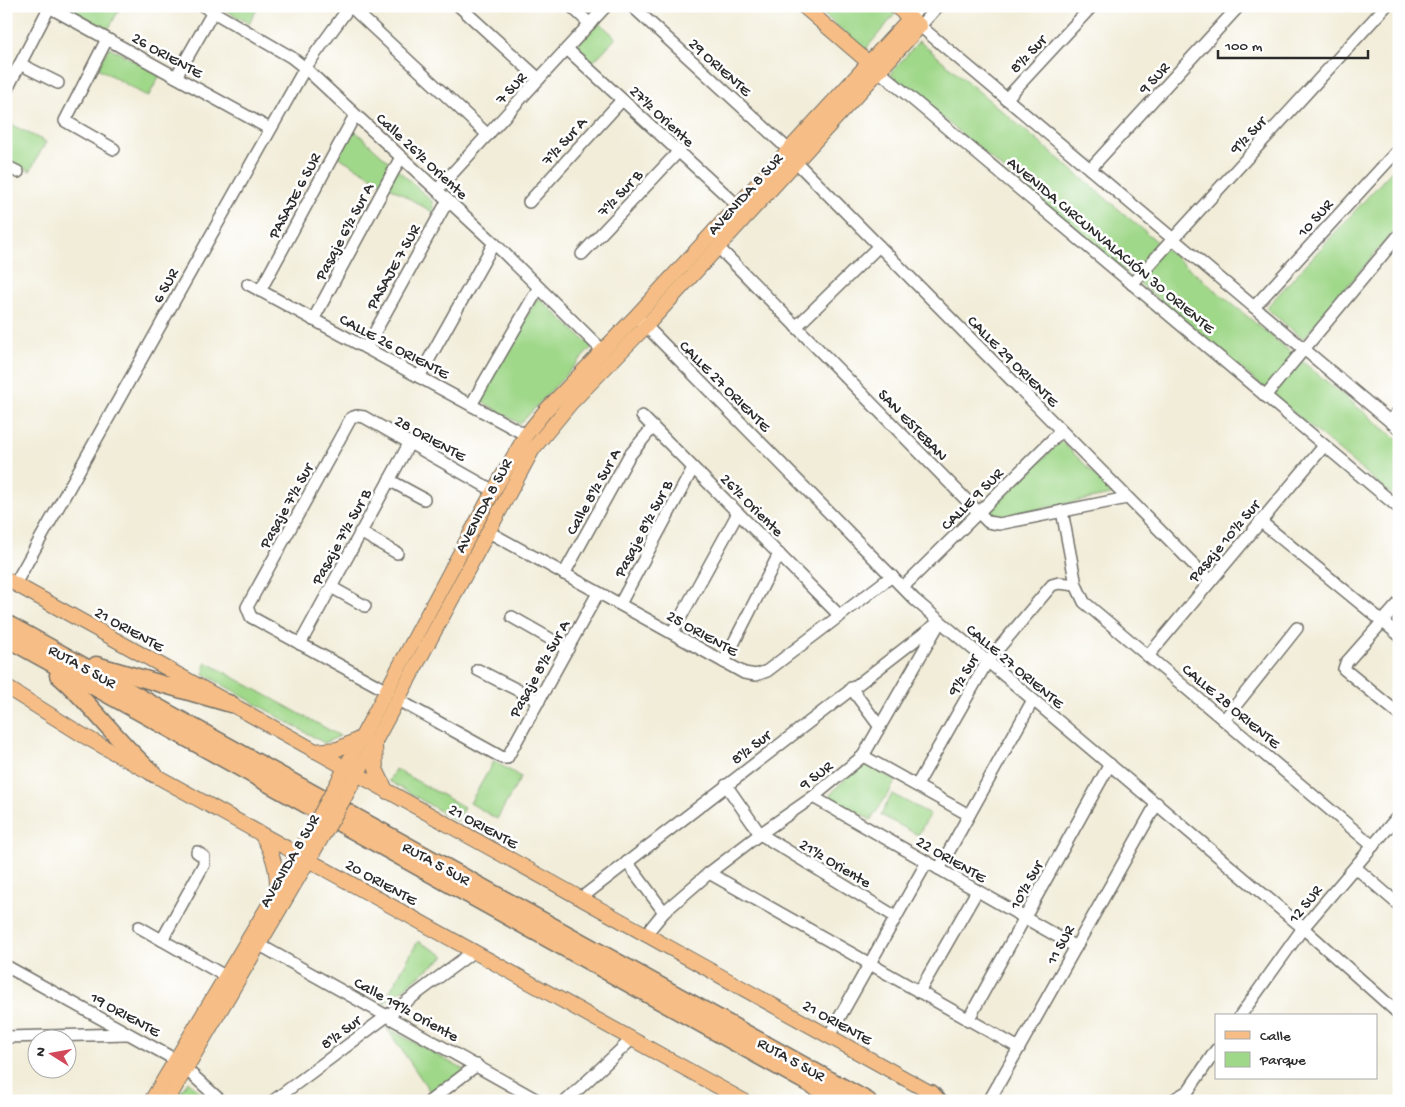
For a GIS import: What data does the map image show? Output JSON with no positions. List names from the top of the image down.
{
  "streets": {
    "highway": ["RUTA 5 SUR"],
    "main road": [
      "AVENIDA 8 SUR",
      "AVENIDA CIRCUNVALACIÓN 30 ORIENTE",
      "21 ORIENTE",
      "20 ORIENTE"
    ],
    "street": [
      "8½ Sur",
      "26 ORIENTE",
      "29 ORIENTE",
      "9 SUR",
      "7 SUR",
      "27½ Oriente",
      "9½ Sur",
      "7½ Sur A",
      "Calle 26½ Oriente",
      "7½ Sur B",
      "PASAJE 6 SUR",
      "10 SUR",
      "Pasaje 6½ Sur A",
      "PASAJE 7 SUR",
      "6 SUR",
      "CALLE 26 ORIENTE",
      "CALLE 29 ORIENTE",
      "CALLE 27 ORIENTE",
      "SAN ESTEBAN",
      "28 ORIENTE",
      "Calle 8½ Sur A",
      "CALLE 9 SUR",
      "26½ Oriente",
      "Pasaje 7½ Sur",
      "Pasaje 8½ Sur B",
      "Pasaje 7½ Sur B",
      "Pasaje 10½ Sur",
      "25 ORIENTE",
      "Pasaje 8½ Sur A",
      "CALLE 28 ORIENTE",
      "22 ORIENTE",
      "21½ Oriente",
      "10½ Sur",
      "12 SUR",
      "11 SUR",
      "Calle 19½ Oriente",
      "19 ORIENTE"
    ]
  },
  "crossings": [
    ["8½ Sur", "9 SUR"],
    ["8½ Sur", "CALLE 27 ORIENTE"],
    ["8½ Sur", "21 ORIENTE"],
    ["8½ Sur", "20 ORIENTE"],
    ["8½ Sur", "Calle 19½ Oriente"],
    ["26 ORIENTE", "6 SUR"],
    ["29 ORIENTE", "AVENIDA 8 SUR"],
    ["29 ORIENTE", "CALLE 29 ORIENTE"],
    ["9 SUR", "CALLE 27 ORIENTE"],
    ["9 SUR", "21 ORIENTE"],
    ["9 SUR", "22 ORIENTE"],
    ["9 SUR", "21½ Oriente"],
    ["7 SUR", "27½ Oriente"],
    ["7 SUR", "Calle 26½ Oriente"],
    ["27½ Oriente", "7½ Sur A"],
    ["27½ Oriente", "7½ Sur B"],
    ["27½ Oriente", "AVENIDA 8 SUR"],
    ["9½ Sur", "AVENIDA CIRCUNVALACIÓN 30 ORIENTE"],
    ["9½ Sur", "CALLE 27 ORIENTE"],
    ["9½ Sur", "CALLE 28 ORIENTE"],
    ["Calle 26½ Oriente", "AVENIDA 8 SUR"],
    ["Calle 26½ Oriente", "PASAJE 6 SUR"],
    ["Calle 26½ Oriente", "Pasaje 6½ Sur A"],
    ["Calle 26½ Oriente", "PASAJE 7 SUR"],
    ["Calle 26½ Oriente", "6 SUR"],
    ["AVENIDA 8 SUR", "AVENIDA CIRCUNVALACIÓN 30 ORIENTE"],
    ["AVENIDA 8 SUR", "CALLE 26 ORIENTE"],
    ["AVENIDA 8 SUR", "CALLE 29 ORIENTE"],
    ["AVENIDA 8 SUR", "CALLE 27 ORIENTE"],
    ["AVENIDA 8 SUR", "SAN ESTEBAN"],
    ["AVENIDA 8 SUR", "28 ORIENTE"],
    ["AVENIDA 8 SUR", "21 ORIENTE"],
    ["AVENIDA 8 SUR", "25 ORIENTE"],
    ["AVENIDA 8 SUR", "Pasaje 8½ Sur A"],
    ["AVENIDA 8 SUR", "20 ORIENTE"],
    ["AVENIDA 8 SUR", "Calle 19½ Oriente"],
    ["AVENIDA 8 SUR", "19 ORIENTE"],
    ["PASAJE 6 SUR", "CALLE 26 ORIENTE"],
    ["Pasaje 6½ Sur A", "CALLE 26 ORIENTE"],
    ["AVENIDA CIRCUNVALACIÓN 30 ORIENTE", "Pasaje 10½ Sur"],
    ["PASAJE 7 SUR", "CALLE 26 ORIENTE"],
    ["6 SUR", "21 ORIENTE"],
    ["CALLE 29 ORIENTE", "SAN ESTEBAN"],
    ["CALLE 29 ORIENTE", "CALLE 9 SUR"],
    ["CALLE 29 ORIENTE", "Pasaje 10½ Sur"],
    ["CALLE 27 ORIENTE", "CALLE 9 SUR"],
    ["CALLE 27 ORIENTE", "25 ORIENTE"],
    ["CALLE 27 ORIENTE", "10½ Sur"],
    ["CALLE 27 ORIENTE", "12 SUR"],
    ["CALLE 27 ORIENTE", "11 SUR"],
    ["SAN ESTEBAN", "CALLE 9 SUR"],
    ["28 ORIENTE", "Pasaje 7½ Sur"],
    ["28 ORIENTE", "Pasaje 7½ Sur B"],
    ["Calle 8½ Sur A", "26½ Oriente"],
    ["Calle 8½ Sur A", "25 ORIENTE"],
    ["26½ Oriente", "Pasaje 8½ Sur B"],
    ["26½ Oriente", "25 ORIENTE"],
    ["Pasaje 7½ Sur", "Pasaje 7½ Sur B"],
    ["Pasaje 8½ Sur B", "25 ORIENTE"],
    ["Pasaje 10½ Sur", "CALLE 28 ORIENTE"],
    ["25 ORIENTE", "Pasaje 8½ Sur A"],
    ["CALLE 28 ORIENTE", "12 SUR"],
    ["22 ORIENTE", "10½ Sur"],
    ["22 ORIENTE", "11 SUR"]
  ],
  "legend": ["Calle", "Parque"],
  "scale_bar": "100 m",
  "north": "left"
}
